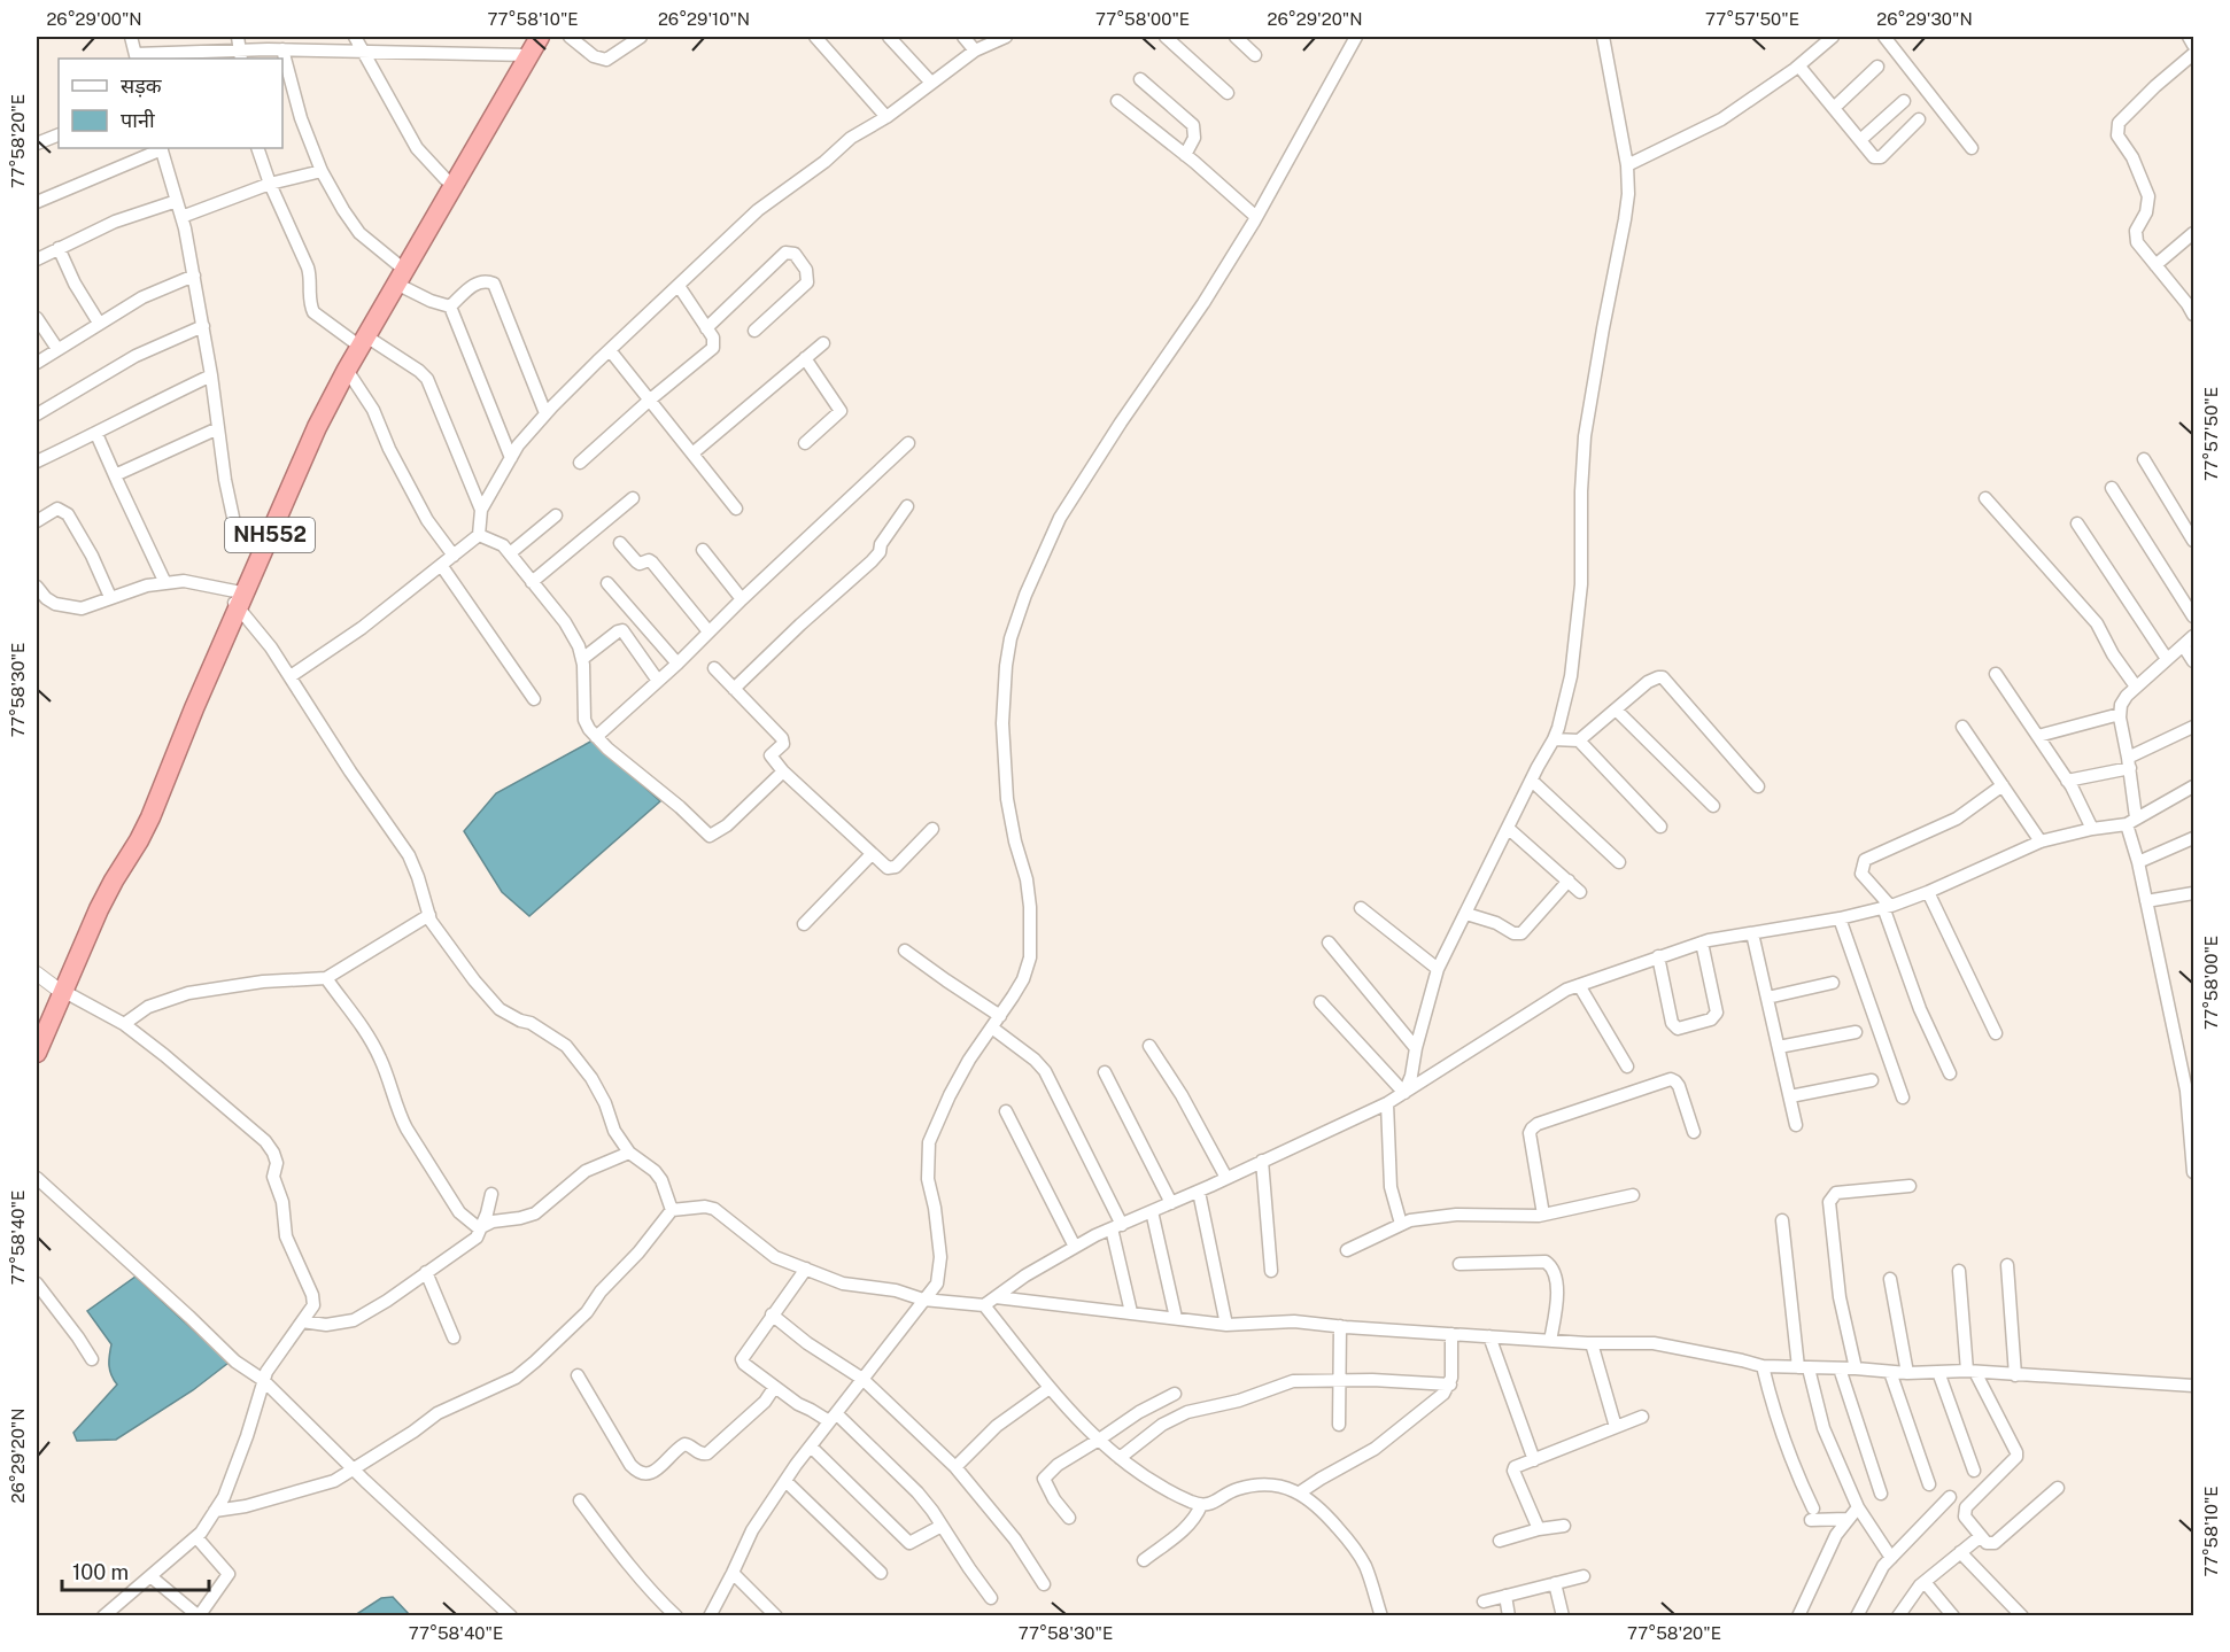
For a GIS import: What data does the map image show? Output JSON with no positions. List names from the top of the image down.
{
  "streets": {
    "highway": ["NH552"]
  },
  "legend": ["सड़क", "पानी"],
  "scale_bar": "100 m",
  "coordinates": [
    "26°29'00\"N",
    "77°58'10\"E",
    "26°29'10\"N",
    "77°58'00\"E",
    "26°29'20\"N",
    "77°57'50\"E",
    "26°29'30\"N",
    "77°58'20\"E",
    "77°58'30\"E",
    "77°58'40\"E"
  ]
}
